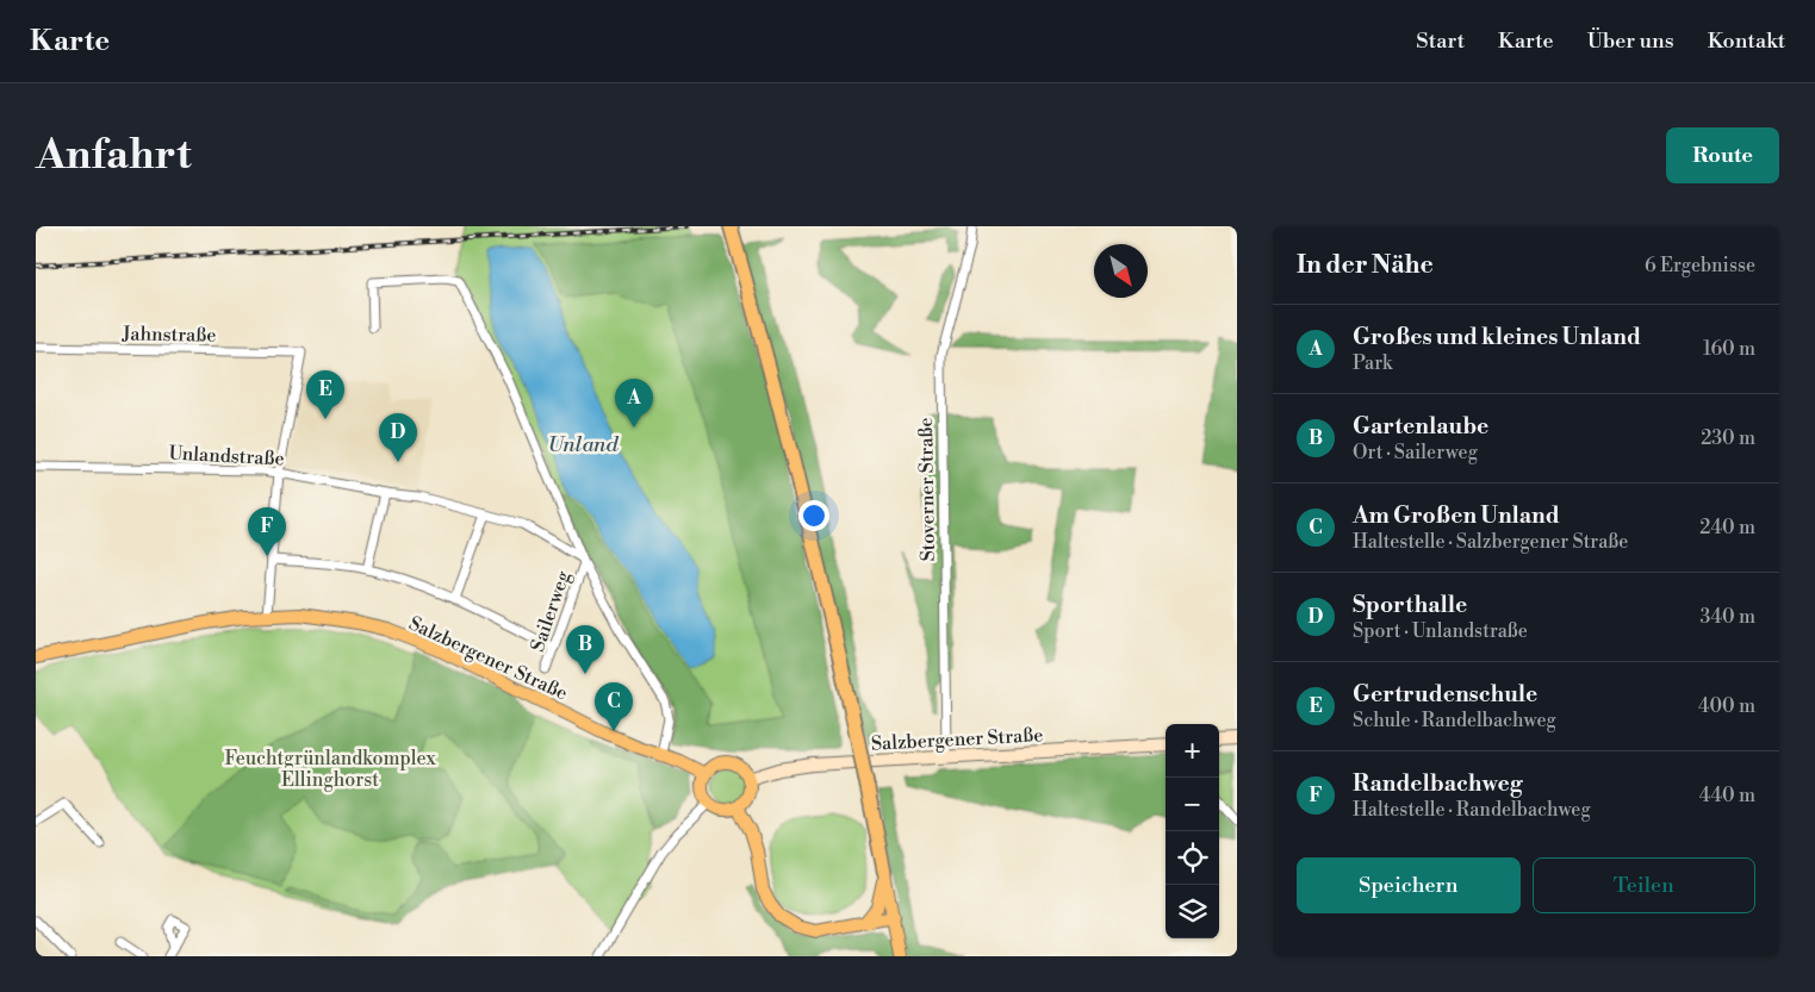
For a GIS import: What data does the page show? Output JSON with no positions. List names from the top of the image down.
{
  "streets": {
    "main road": ["Salzbergener Straße"],
    "street": [
      "Jahnstraße",
      "Unlandstraße",
      "Stoverner Straße",
      "Sailerweg"
    ]
  },
  "crossings": [
    ["Jahnstraße", "Unlandstraße"],
    ["Unlandstraße", "Sailerweg"],
    ["Stoverner Straße", "Salzbergener Straße"]
  ],
  "water": ["Unland"],
  "parks": ["Feuchtgrünlandkomplex Ellinghorst"],
  "north": "bottom right",
  "page": {
    "header": "Karte",
    "nav": [
      "Start",
      "Karte",
      "Über uns",
      "Kontakt"
    ],
    "buttons": [
      "Route",
      ["Speichern", "Teilen"]
    ],
    "title": "Anfahrt",
    "heading": ["In der Nähe", "6 Ergebnisse"],
    "list": [
      {
        "mark": "A",
        "name": "Großes und kleines Unland",
        "note": "Park",
        "value": "160 m"
      },
      {
        "mark": "B",
        "name": "Gartenlaube",
        "note": "Ort · Sailerweg",
        "value": "230 m"
      },
      {
        "mark": "C",
        "name": "Am Großen Unland",
        "note": "Haltestelle · Salzbergener Straße",
        "value": "240 m"
      },
      {
        "mark": "D",
        "name": "Sporthalle",
        "note": "Sport · Unlandstraße",
        "value": "340 m"
      },
      {
        "mark": "E",
        "name": "Gertrudenschule",
        "note": "Schule · Randelbachweg",
        "value": "400 m"
      },
      {
        "mark": "F",
        "name": "Randelbachweg",
        "note": "Haltestelle · Randelbachweg",
        "value": "440 m"
      }
    ],
    "pins": [
      "E",
      "A",
      "D",
      "F",
      "B",
      "C"
    ],
    "map_buttons": ["+", "−"]
  }
}
